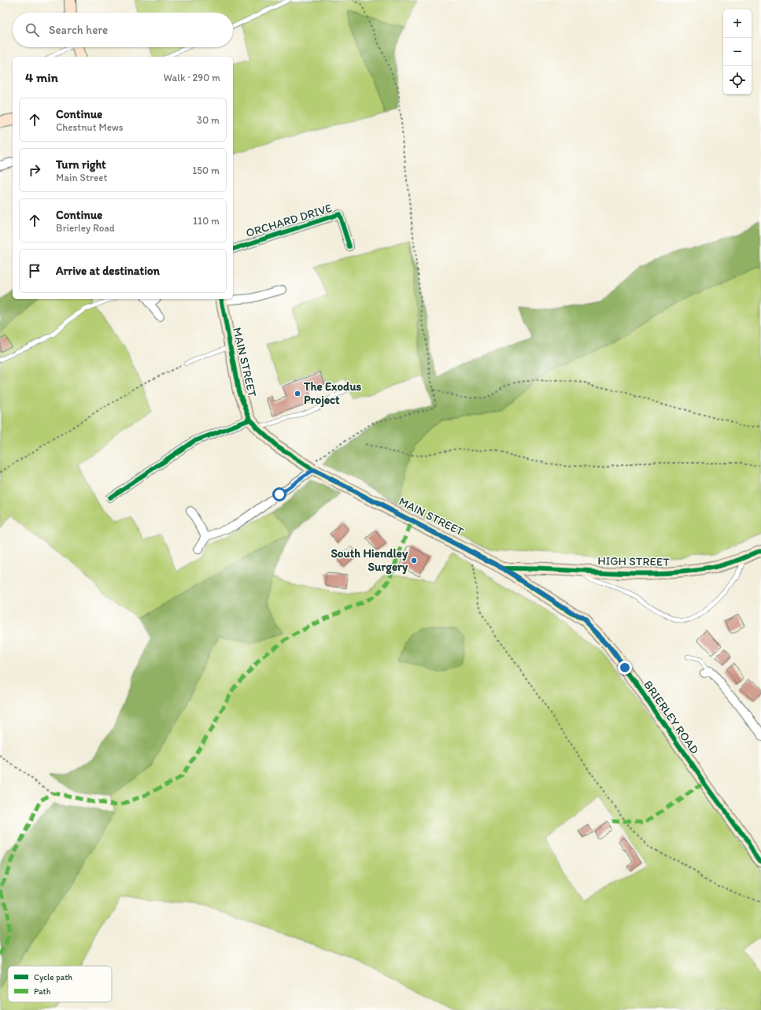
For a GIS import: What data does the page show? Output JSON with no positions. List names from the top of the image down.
{
  "streets": {
    "street": [
      "ORCHARD DRIVE",
      "MAIN STREET",
      "HIGH STREET",
      "BRIERLEY ROAD"
    ]
  },
  "crossings": [
    ["MAIN STREET", "HIGH STREET"],
    ["MAIN STREET", "BRIERLEY ROAD"],
    ["HIGH STREET", "BRIERLEY ROAD"]
  ],
  "places": ["The Exodus Project", "South Hiendley Surgery"],
  "legend": ["Cycle path", "Path"],
  "page": {
    "map_buttons": ["+", "−"],
    "search": "Search here",
    "heading": ["4 min", "Walk · 290 m"],
    "list": [
      ["Continue", "Chestnut Mews", "30 m"],
      ["Turn right", "Main Street", "150 m"],
      ["Continue", "Brierley Road", "110 m"],
      "Arrive at destination"
    ]
  }
}
